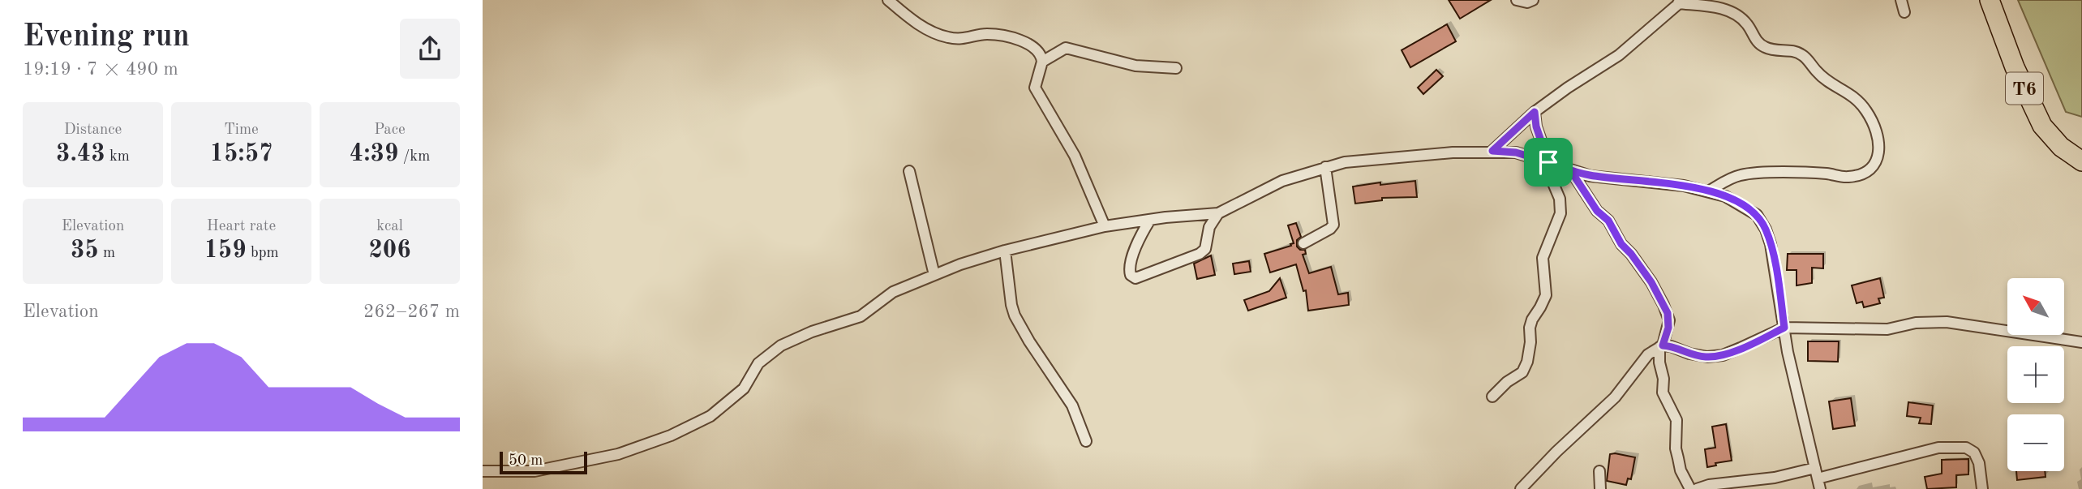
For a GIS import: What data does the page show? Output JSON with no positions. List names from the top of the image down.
{
  "streets": {
    "highway": ["T6"]
  },
  "scale_bar": "50 m",
  "north": "top left",
  "page": {
    "heading": ["Evening run", "19:19 · 7 × 490 m"],
    "stats": [
      ["Distance", "3.43 km"],
      ["Time", "15:57"],
      ["Pace", "4:39 /km"],
      ["Elevation", "35 m"],
      ["Heart rate", "159 bpm"],
      ["kcal", "206"]
    ],
    "map_buttons": ["+", "−"],
    "chart": ["Elevation", "262–267 m"],
    "scale": "50 m"
  }
}
